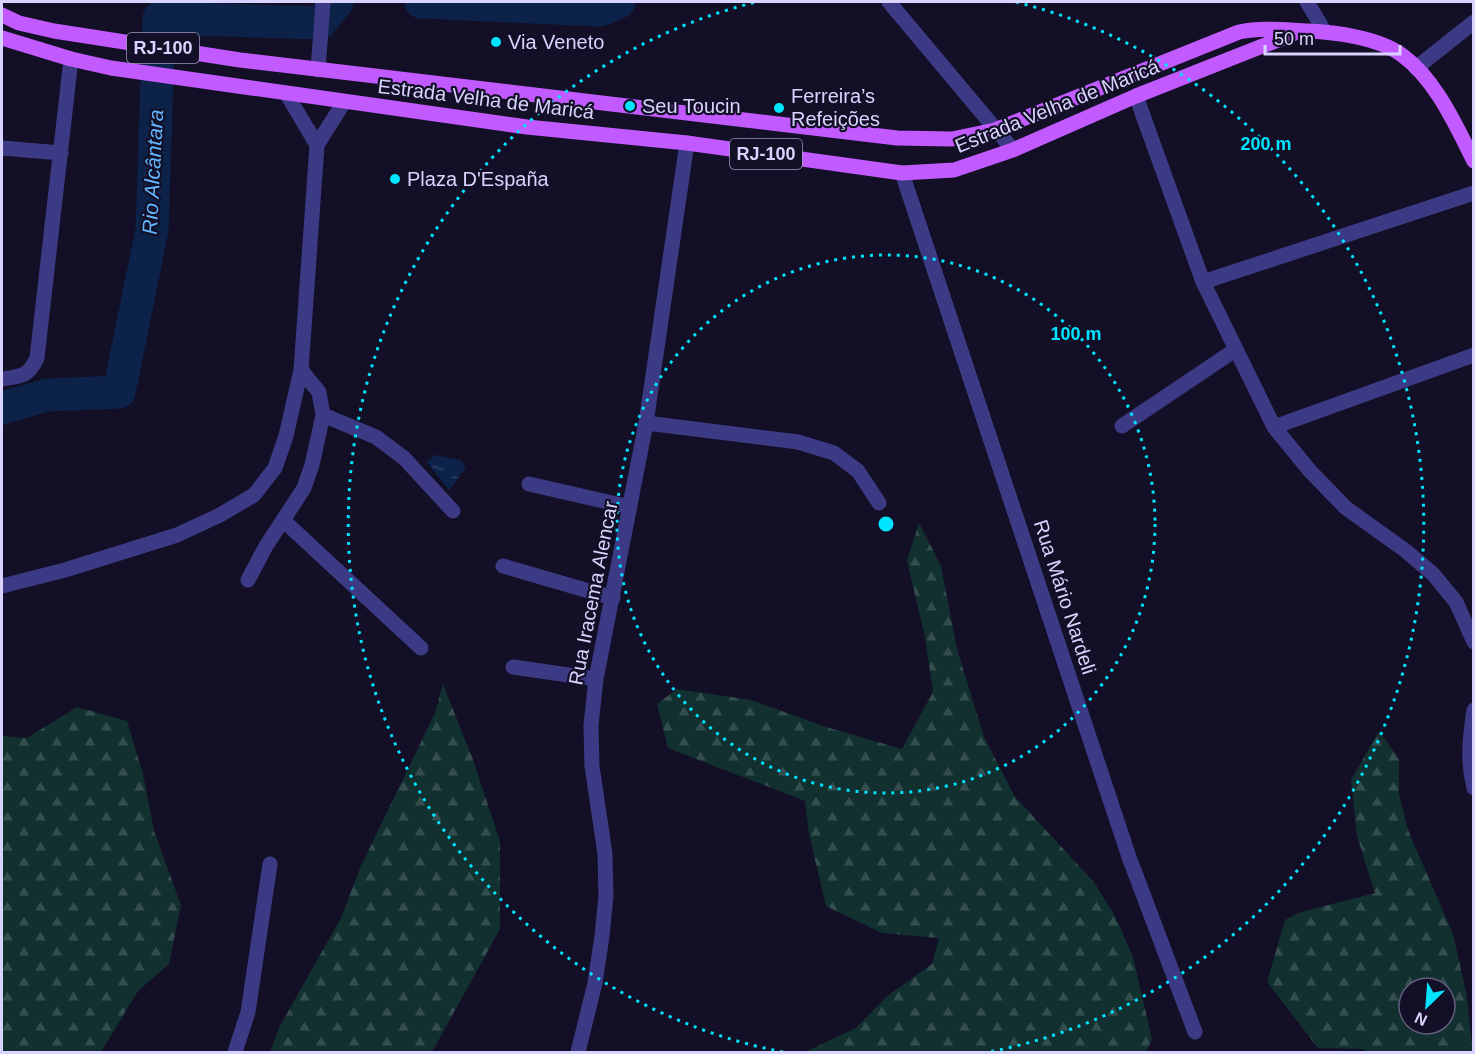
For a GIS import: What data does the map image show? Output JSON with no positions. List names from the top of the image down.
{
  "streets": {
    "main road": ["RJ-100", "Estrada Velha de Maricá"],
    "street": ["Rua Iracema Alencar", "Rua Mário Nardeli"]
  },
  "crossings": [
    ["Estrada Velha de Maricá", "Rua Iracema Alencar"],
    ["Estrada Velha de Maricá", "Rua Mário Nardeli"]
  ],
  "water": ["Rio Alcântara"],
  "places": [
    "Via Veneto",
    "Seu Toucin",
    "Ferreira’s Refeições",
    "Plaza D'España"
  ],
  "scale_bar": "50 m",
  "north": "bottom left",
  "rings": ["200 m", "100 m"]
}
